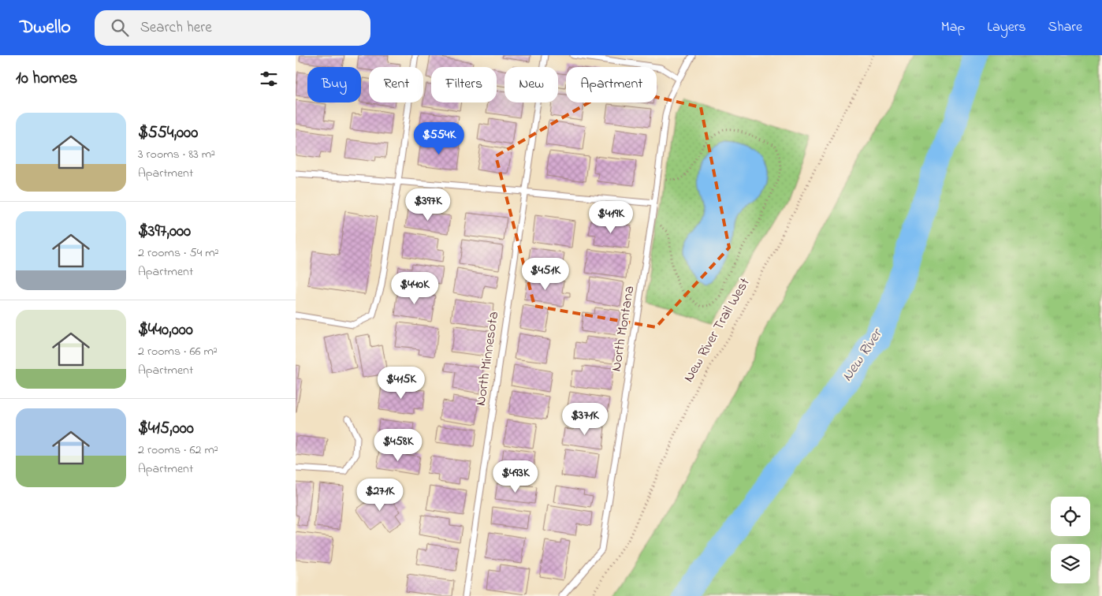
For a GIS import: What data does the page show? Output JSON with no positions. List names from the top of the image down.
{
  "streets": {
    "lane": ["North Montana", "North Minnesota"],
    "path": ["New River Trail West"]
  },
  "water": ["New River"],
  "page": {
    "header": "Dwello",
    "search": "Search here",
    "nav": ["Map", "Layers", "Share"],
    "heading": "10 homes",
    "chip": [
      "Buy",
      "Rent",
      "Filters",
      "New",
      "Apartment"
    ],
    "list": [
      {
        "name": "$554,000",
        "note": "3 rooms · 83 m² · Apartment"
      },
      {
        "name": "$397,000",
        "note": "2 rooms · 54 m² · Apartment"
      },
      {
        "name": "$440,000",
        "note": "2 rooms · 66 m² · Apartment"
      },
      {
        "name": "$415,000",
        "note": "2 rooms · 62 m² · Apartment"
      }
    ],
    "price": [
      "$554K",
      "$397K",
      "$419K",
      "$451K",
      "$440K",
      "$415K",
      "$371K",
      "$458K",
      "$493K",
      "$271K"
    ]
  }
}
